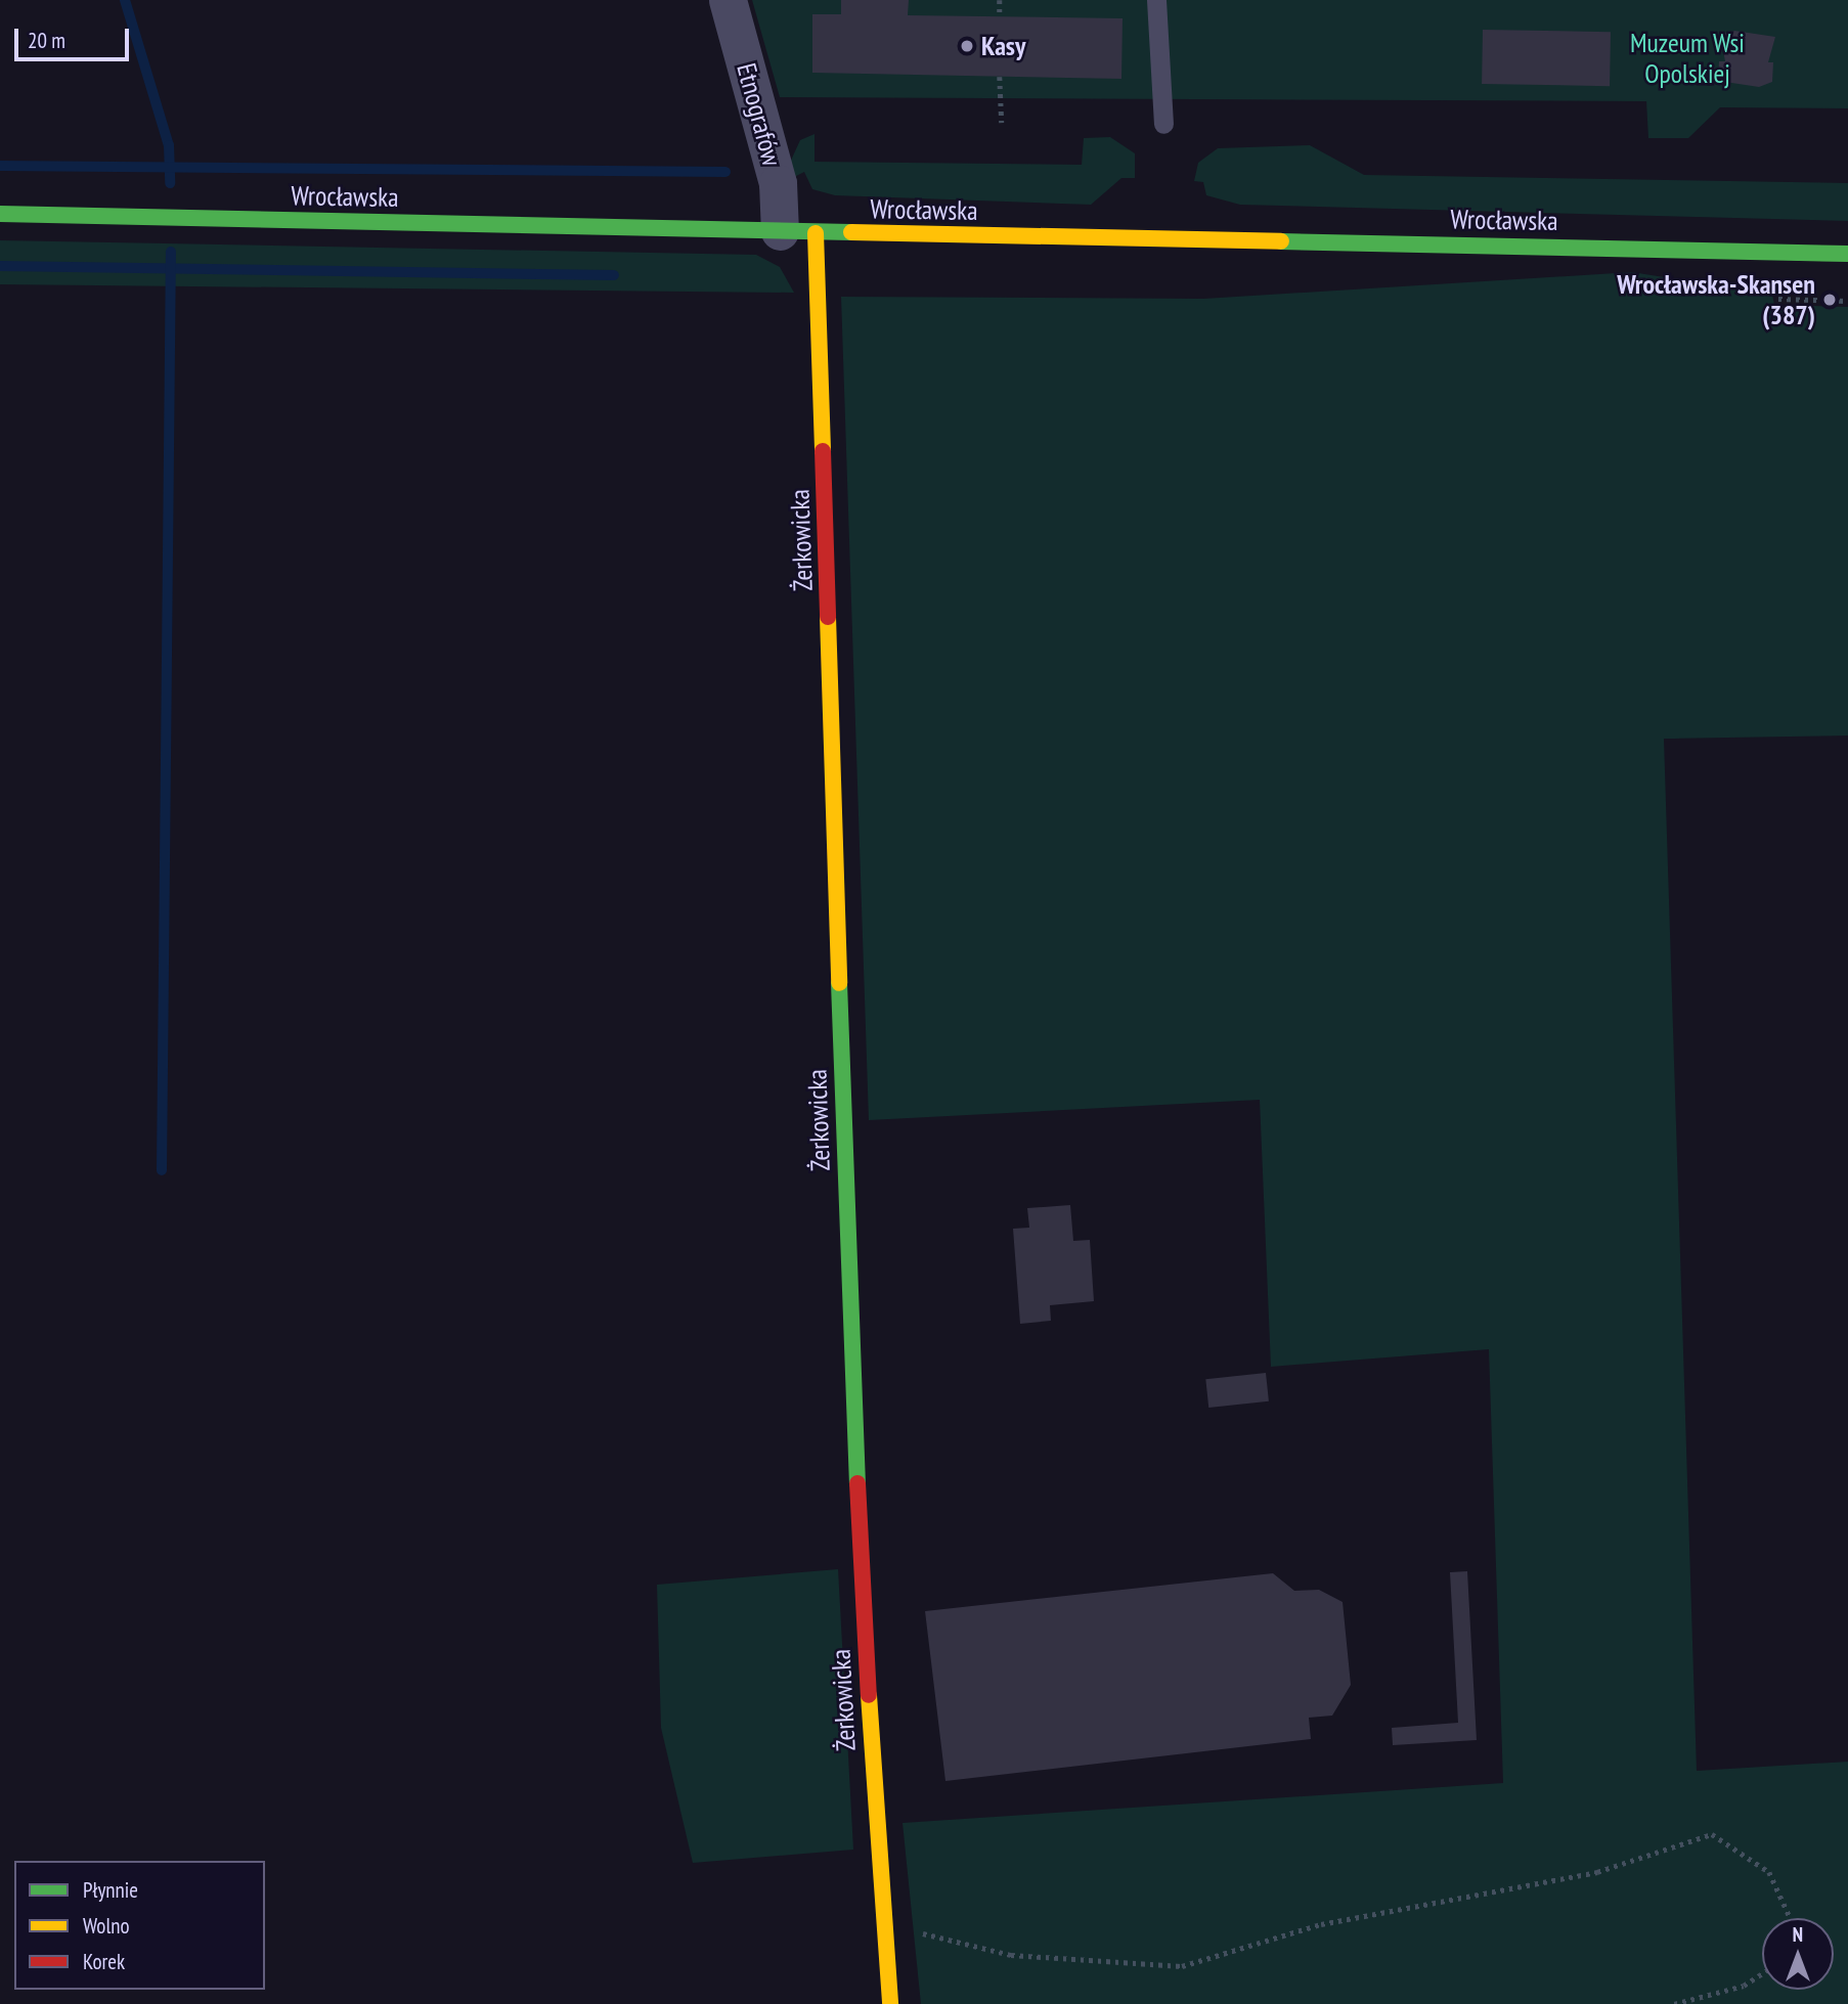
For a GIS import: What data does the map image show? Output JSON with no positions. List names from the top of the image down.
{
  "streets": {
    "main road": ["Wrocławska", "Żerkowicka"],
    "street": ["Etnografów"]
  },
  "crossings": [
    ["Etnografów", "Wrocławska"],
    ["Etnografów", "Żerkowicka"],
    ["Wrocławska", "Żerkowicka"]
  ],
  "parks": ["Muzeum Wsi Opolskiej"],
  "places": ["Kasy", "Wrocławska-Skansen (387)"],
  "legend": ["Płynnie", "Wolno", "Korek"],
  "scale_bar": "20 m",
  "north": "top"
}
